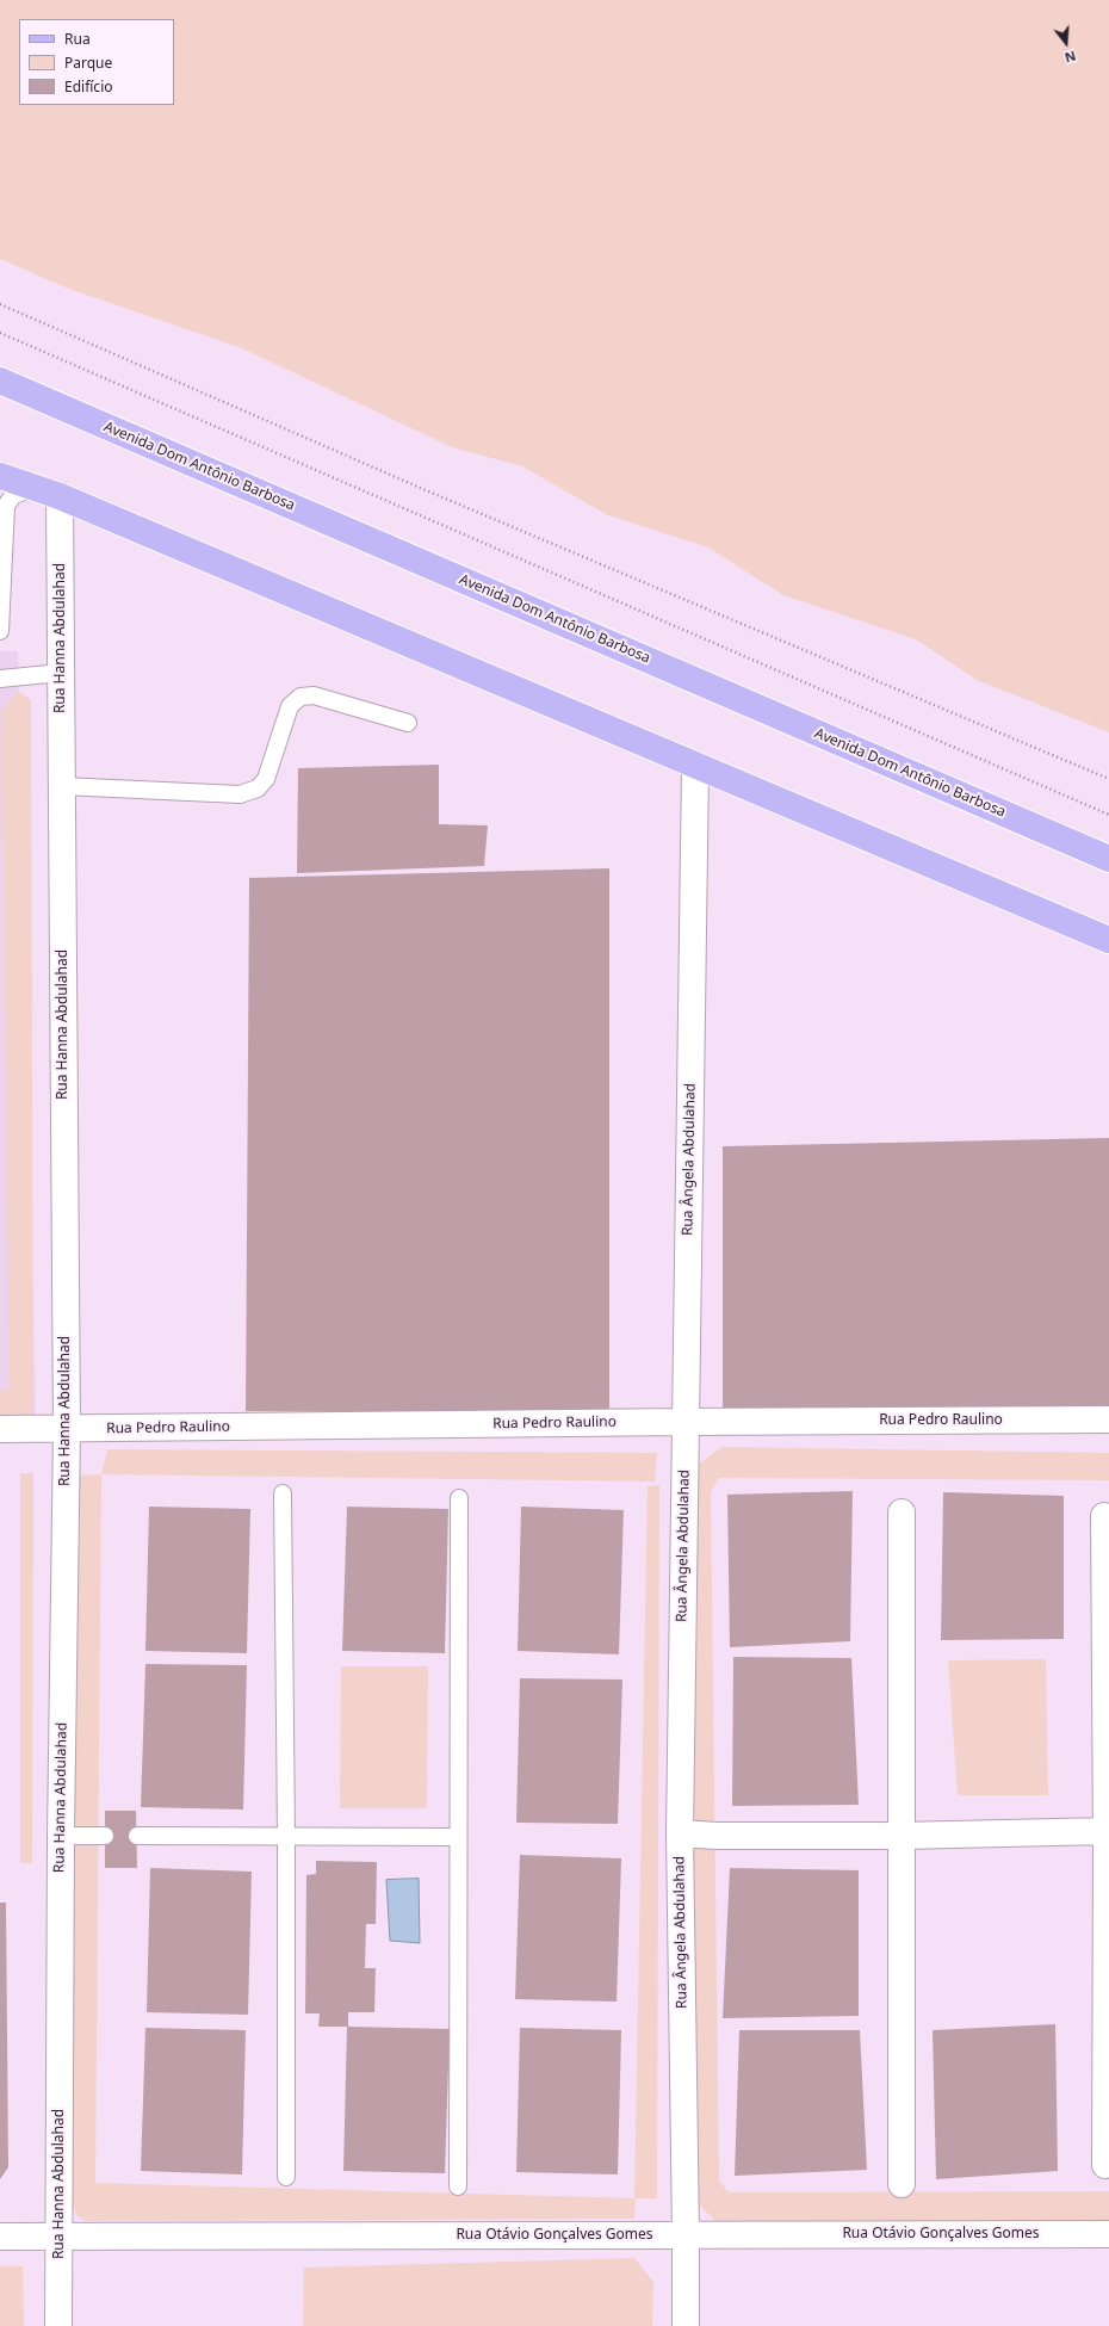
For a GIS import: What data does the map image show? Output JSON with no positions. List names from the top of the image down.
{
  "streets": {
    "main road": ["Avenida Dom Antônio Barbosa"],
    "street": [
      "Rua Hanna Abdulahad",
      "Rua Ângela Abdulahad",
      "Rua Pedro Raulino",
      "Rua Otávio Gonçalves Gomes"
    ]
  },
  "crossings": [
    ["Rua Hanna Abdulahad", "Rua Pedro Raulino"],
    ["Rua Hanna Abdulahad", "Rua Otávio Gonçalves Gomes"],
    ["Rua Ângela Abdulahad", "Rua Pedro Raulino"],
    ["Rua Ângela Abdulahad", "Rua Otávio Gonçalves Gomes"]
  ],
  "legend": ["Rua", "Parque", "Edifício"],
  "north": "bottom"
}
